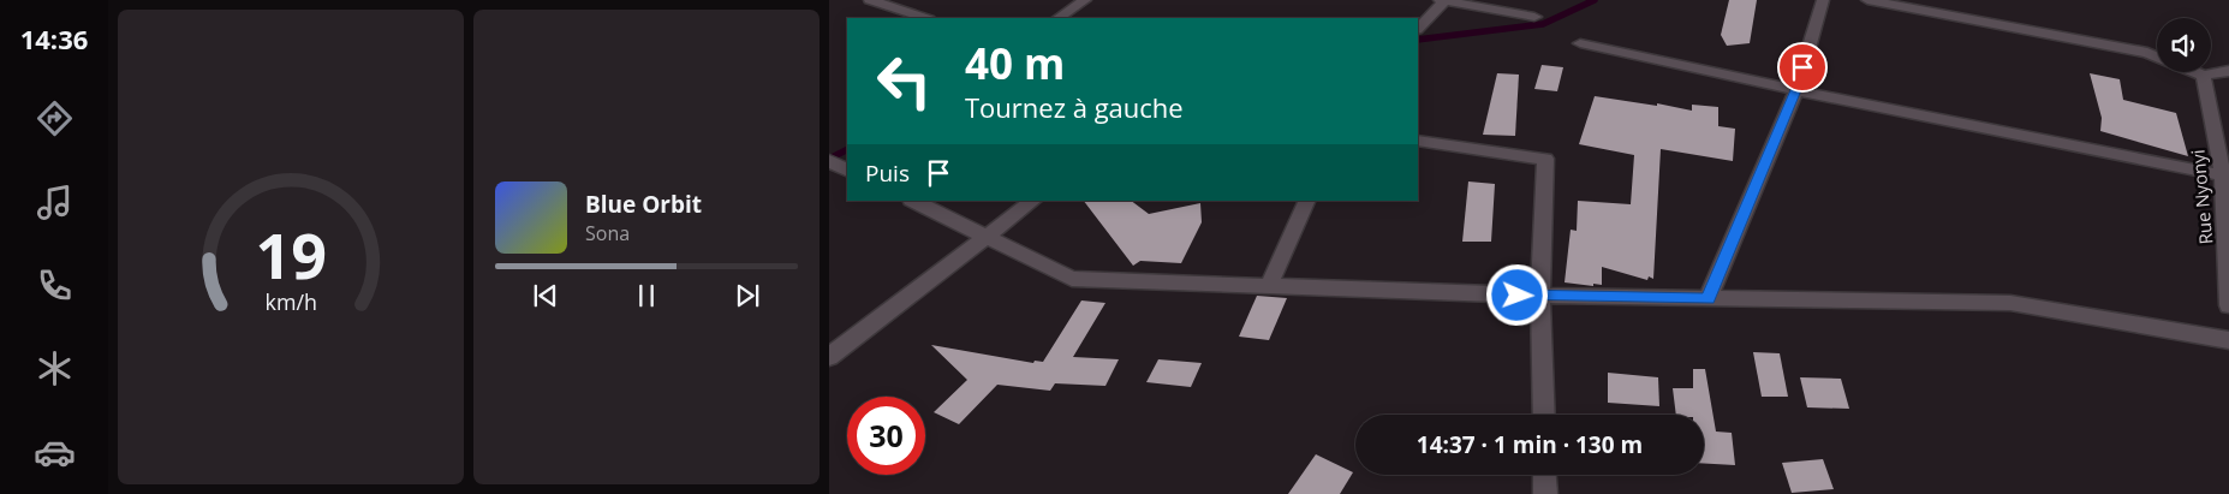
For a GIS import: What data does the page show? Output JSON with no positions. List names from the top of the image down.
{
  "streets": {
    "street": ["Rue Nyonyi"]
  },
  "page": {
    "tabs": "14:36",
    "turn": ["40 m", "Tournez à gauche"],
    "then": "Puis",
    "song": ["Blue Orbit", "Sona"],
    "limit": "30",
    "trip": "14:37 · 1 min · 130 m",
    "gauge": ["19", "km/h"]
  }
}
